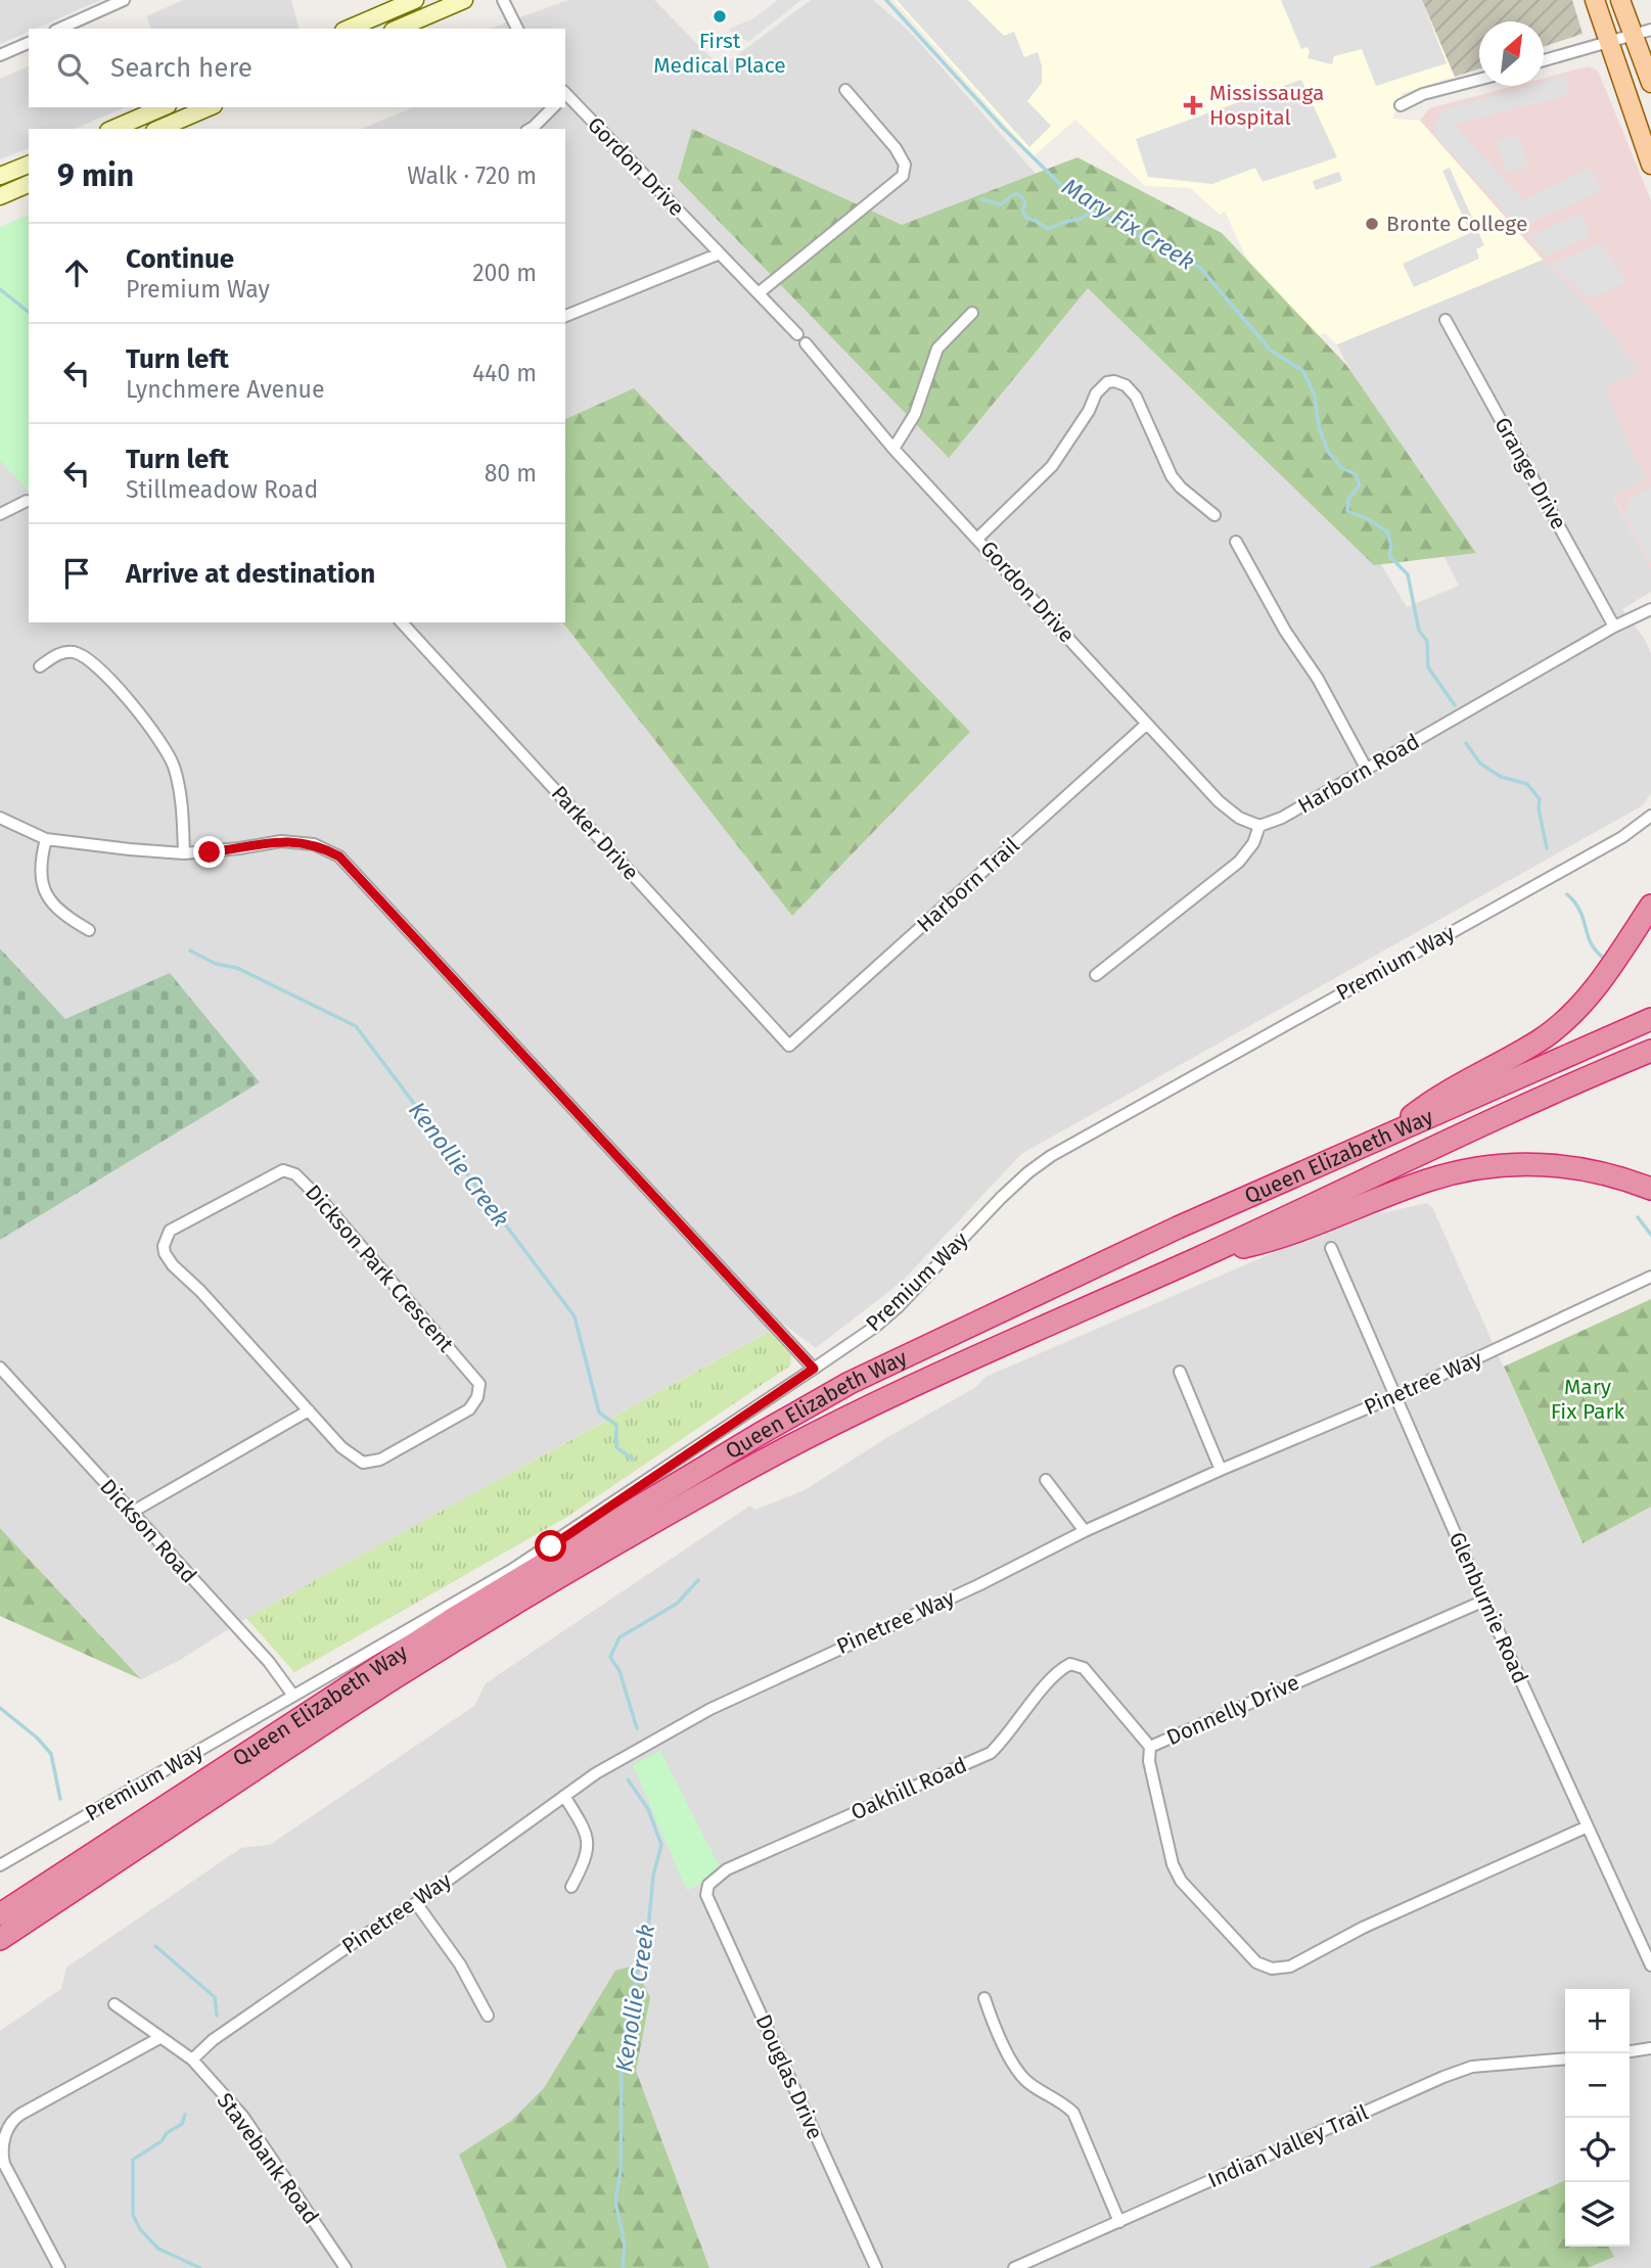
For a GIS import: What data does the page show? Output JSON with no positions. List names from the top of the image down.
{
  "streets": {
    "highway": ["Queen Elizabeth Way"],
    "street": [
      "Gordon Drive",
      "Grange Drive",
      "Harborn Road",
      "Parker Drive",
      "Harborn Trail",
      "Premium Way",
      "Dickson Park Crescent",
      "Pinetree Way",
      "Dickson Road",
      "Glenburnie Road",
      "Donnelly Drive",
      "Oakhill Road",
      "Douglas Drive",
      "Indian Valley Trail",
      "Stavebank Road"
    ]
  },
  "crossings": [
    ["Gordon Drive", "Harborn Road"],
    ["Gordon Drive", "Harborn Trail"],
    ["Grange Drive", "Harborn Road"],
    ["Parker Drive", "Harborn Trail"],
    ["Premium Way", "Dickson Road"],
    ["Pinetree Way", "Glenburnie Road"],
    ["Pinetree Way", "Stavebank Road"],
    ["Glenburnie Road", "Donnelly Drive"],
    ["Donnelly Drive", "Oakhill Road"],
    ["Oakhill Road", "Douglas Drive"]
  ],
  "water": ["Mary Fix Creek", "Kenollie Creek"],
  "parks": ["Mary Fix Park"],
  "places": {
    "other": ["First Medical Place", "Bronte College"],
    "health": ["Mississauga Hospital"]
  },
  "north": "top right",
  "page": {
    "search": "Search here",
    "heading": ["9 min", "Walk · 720 m"],
    "list": [
      ["Continue", "Premium Way", "200 m"],
      ["Turn left", "Lynchmere Avenue", "440 m"],
      ["Turn left", "Stillmeadow Road", "80 m"],
      "Arrive at destination"
    ],
    "map_buttons": ["+", "−"]
  }
}
